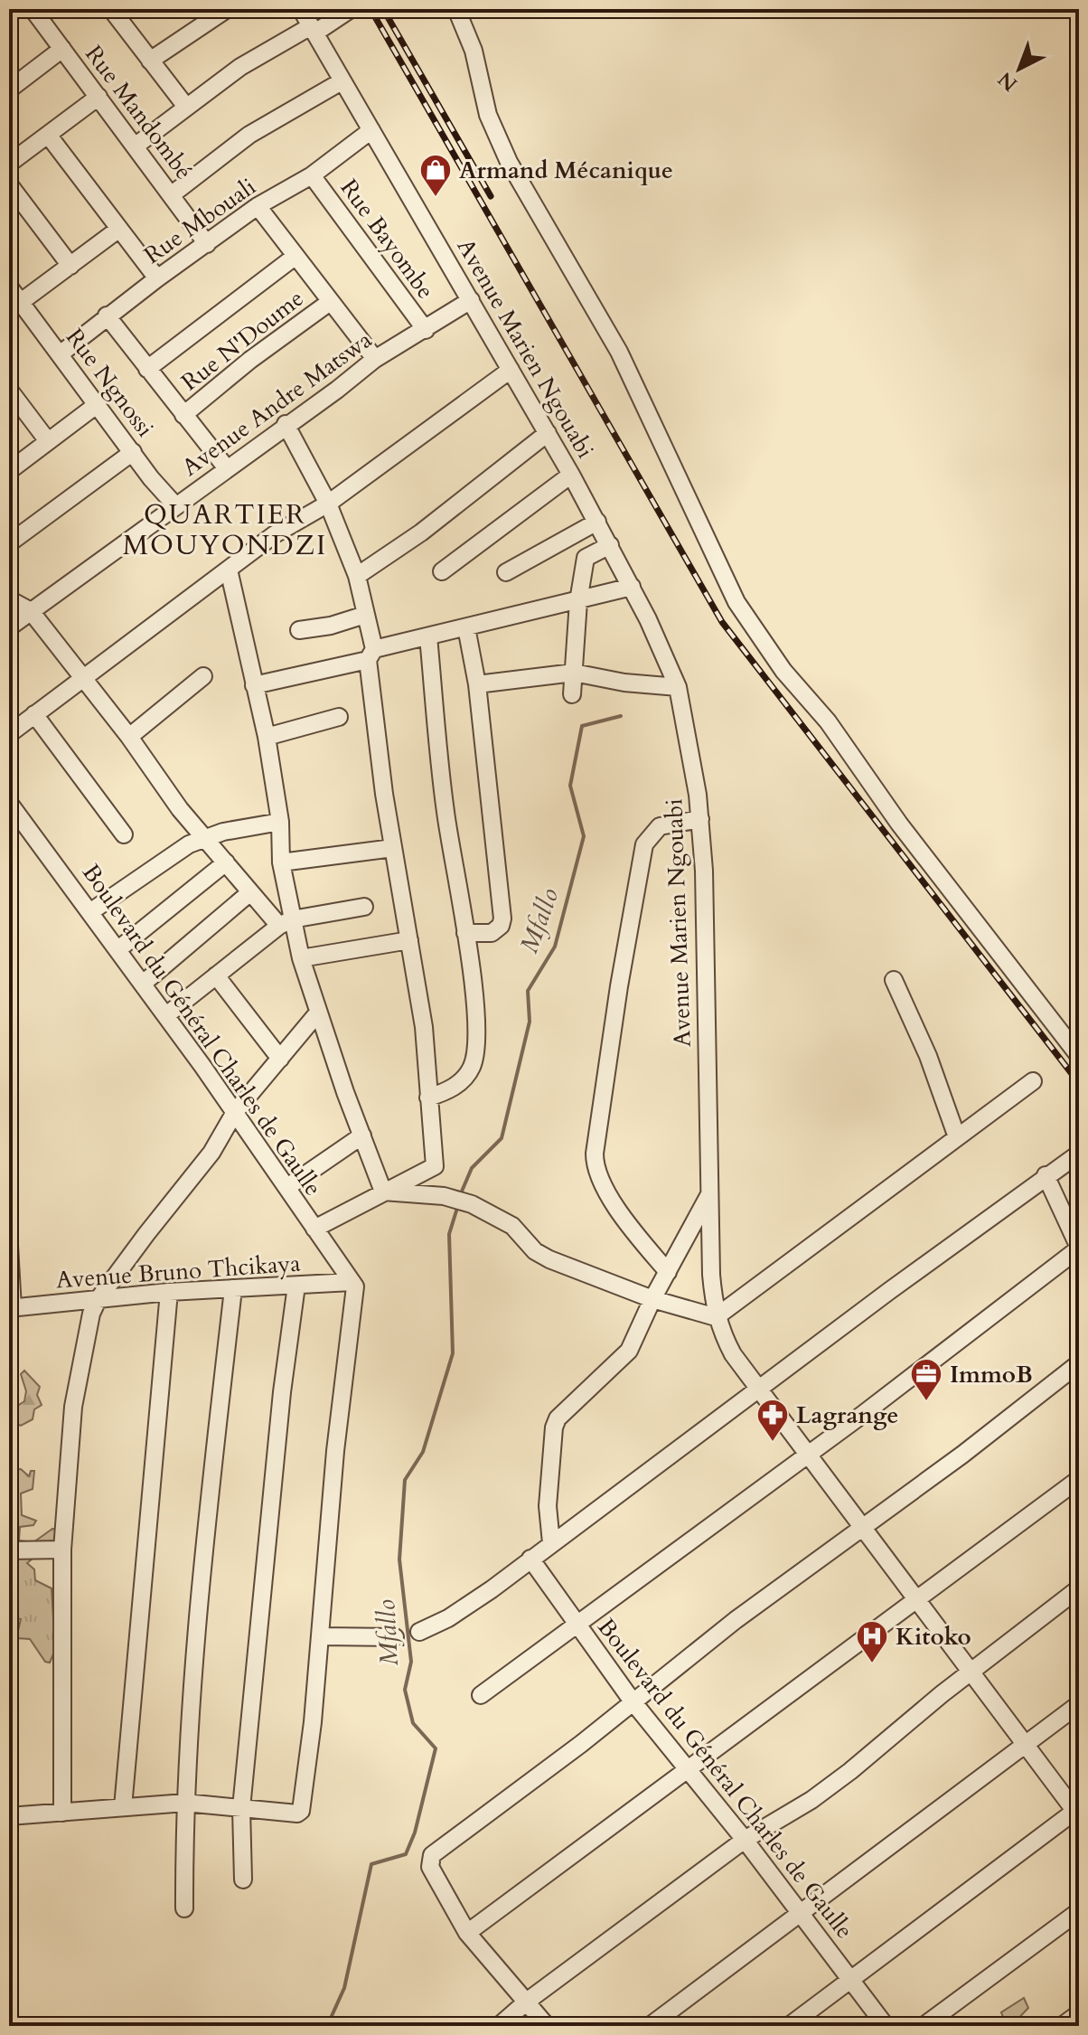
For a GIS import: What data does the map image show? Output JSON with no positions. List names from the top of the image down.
{
  "streets": {
    "street": [
      "Rue Mandombé",
      "Rue Mbouali",
      "Rue Bayombe",
      "Rue N'Doume",
      "Avenue Marien Ngouabi",
      "Rue Ngnossi",
      "Avenue Andre Matswa",
      "Boulevard du Général Charles de Gaulle",
      "Avenue Bruno Thcikaya"
    ]
  },
  "crossings": [
    ["Rue Mandombé", "Rue Mbouali"],
    ["Rue Mbouali", "Rue Bayombe"],
    ["Rue Mbouali", "Avenue Marien Ngouabi"],
    ["Rue Mbouali", "Rue Ngnossi"],
    ["Rue Bayombe", "Avenue Andre Matswa"],
    ["Avenue Marien Ngouabi", "Avenue Andre Matswa"],
    ["Rue Ngnossi", "Avenue Andre Matswa"],
    ["Boulevard du Général Charles de Gaulle", "Avenue Bruno Thcikaya"]
  ],
  "districts": ["QUARTIER MOUYONDZI"],
  "water": ["Mfallo"],
  "places": {
    "shop": ["Armand Mécanique"],
    "office": ["ImmoB"],
    "pharmacy": ["Lagrange"],
    "hospital": ["Kitoko"]
  },
  "north": "bottom left"
}
